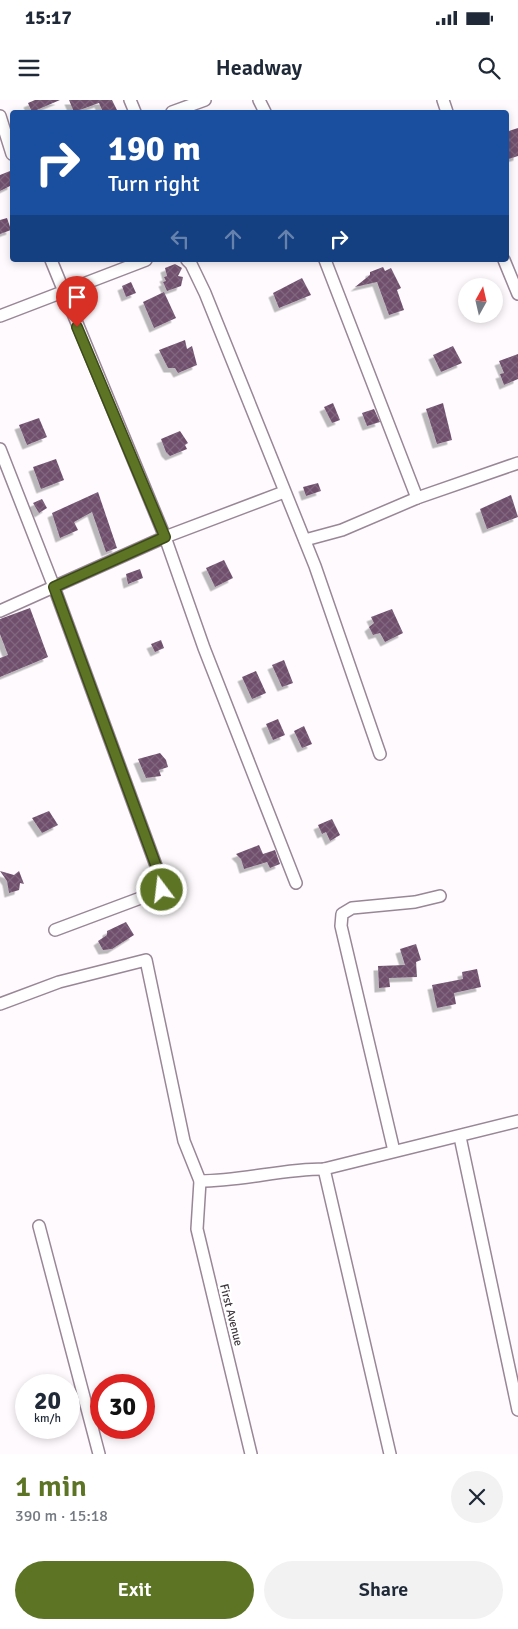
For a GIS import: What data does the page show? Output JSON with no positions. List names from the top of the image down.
{
  "streets": {
    "street": ["First Avenue"]
  },
  "north": "top",
  "page": {
    "status": "15:17",
    "header": "Headway",
    "turn": ["190 m", "Turn right"],
    "speed": "20 km/h",
    "limit": "30",
    "heading": ["1 min", "390 m · 15:18"],
    "buttons": ["Exit", "Share"]
  }
}
